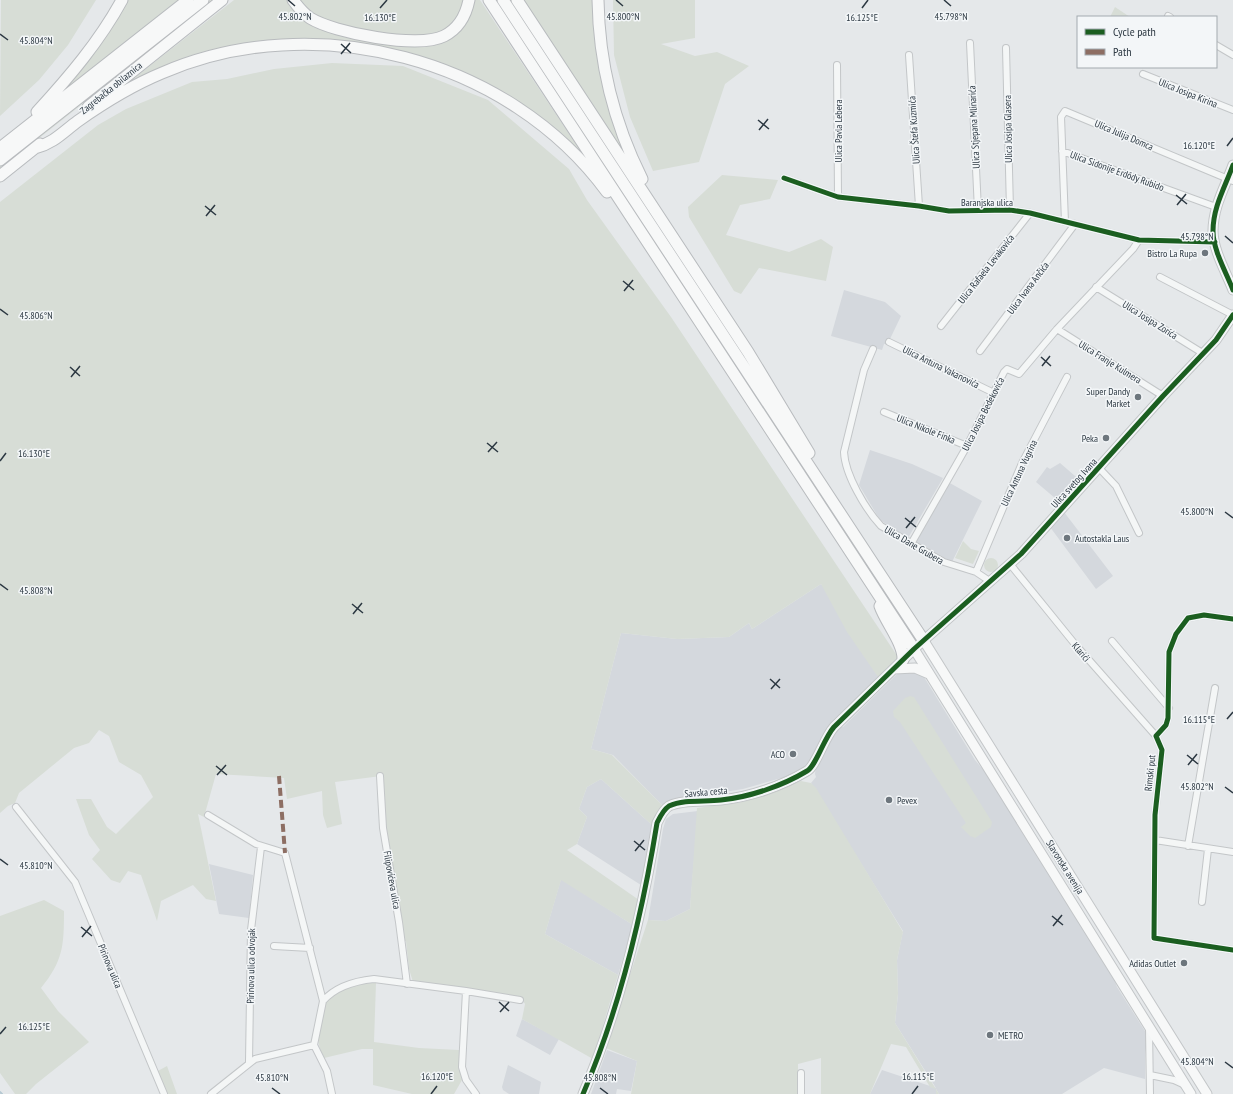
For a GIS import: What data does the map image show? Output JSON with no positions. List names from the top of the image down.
{
  "streets": {
    "highway": ["Zagrebačka obilaznica"],
    "main road": ["Ulica svetog Ivana", "Savska cesta", "Slavonska avenija"],
    "street": [
      "Ulica Josipa Kirina",
      "Ulica Stjepana Mlinarića",
      "Ulica Josipa Glasera",
      "Ulica Štefa Kuzmića",
      "Ulica Pavla Lebera",
      "Ulica Julija Domca",
      "Ulica Sidonije Erdődy Rubido",
      "Baranjska ulica",
      "Ulica Rafaela Levakovića",
      "Ulica Ivana Ančića",
      "Ulica Josipa Zorića",
      "Ulica Franje Kulmera",
      "Ulica Antuna Vakanovića",
      "Ulica Josipa Bedekovića",
      "Ulica Nikole Finka",
      "Ulica Antuna Vugrina",
      "Ulica Dane Grubera",
      "Klarići",
      "Rimski put",
      "Filipovićeva ulica",
      "Pirinova ulica",
      "Pirinova ulica odvojak"
    ]
  },
  "crossings": [
    ["Ulica Stjepana Mlinarića", "Baranjska ulica"],
    ["Ulica Josipa Glasera", "Baranjska ulica"],
    ["Ulica Štefa Kuzmića", "Baranjska ulica"],
    ["Ulica Pavla Lebera", "Baranjska ulica"],
    ["Ulica Julija Domca", "Ulica Sidonije Erdődy Rubido"],
    ["Baranjska ulica", "Ulica Rafaela Levakovića"],
    ["Baranjska ulica", "Ulica Ivana Ančića"],
    ["Baranjska ulica", "Ulica Josipa Bedekovića"],
    ["Ulica Josipa Zorića", "Ulica Josipa Bedekovića"],
    ["Ulica Josipa Zorića", "Ulica svetog Ivana"],
    ["Ulica Franje Kulmera", "Ulica Josipa Bedekovića"],
    ["Ulica Franje Kulmera", "Ulica svetog Ivana"],
    ["Ulica Antuna Vakanovića", "Ulica Josipa Bedekovića"],
    ["Ulica Josipa Bedekovića", "Ulica Nikole Finka"],
    ["Ulica Josipa Bedekovića", "Ulica Dane Grubera"],
    ["Ulica Antuna Vugrina", "Ulica Dane Grubera"],
    ["Ulica svetog Ivana", "Ulica Dane Grubera"],
    ["Ulica svetog Ivana", "Klarići"],
    ["Ulica svetog Ivana", "Savska cesta"],
    ["Ulica svetog Ivana", "Slavonska avenija"],
    ["Klarići", "Rimski put"],
    ["Savska cesta", "Slavonska avenija"]
  ],
  "places": [
    "Bistro La Rupa",
    "Super Dandy Market",
    "Peka",
    "Autostakla Laus",
    "ACO",
    "Pevex",
    "Adidas Outlet",
    "METRO"
  ],
  "legend": ["Cycle path", "Path"],
  "coordinates": [
    "45.802°N",
    "45.800°N",
    "45.798°N",
    "16.130°E",
    "16.125°E",
    "45.804°N",
    "16.120°E",
    "45.806°N",
    "45.808°N",
    "16.115°E",
    "45.810°N"
  ]
}
